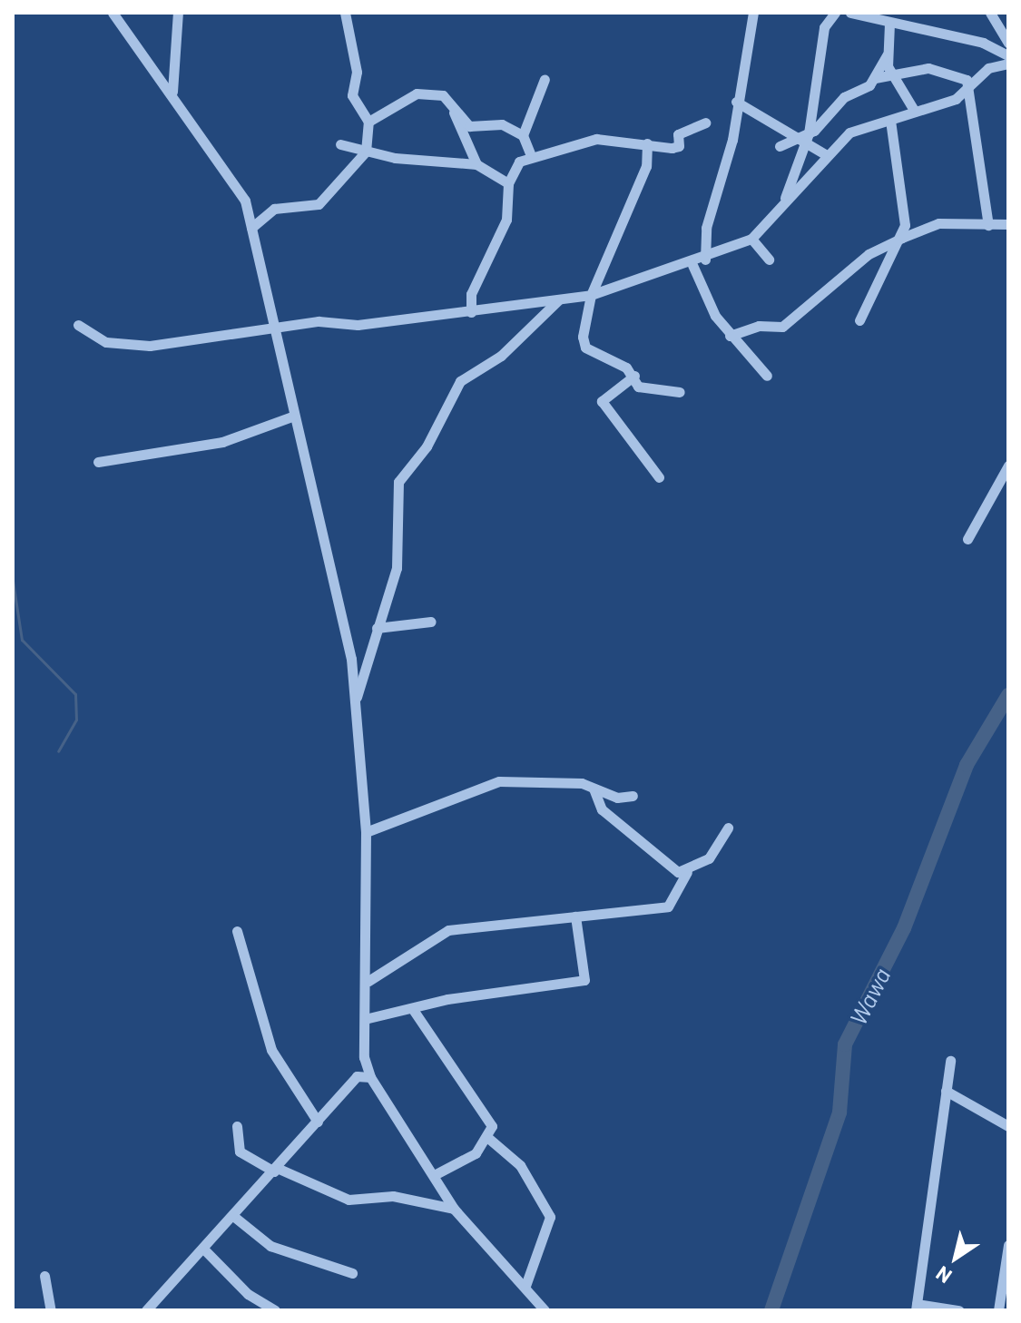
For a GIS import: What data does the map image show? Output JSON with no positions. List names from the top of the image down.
{
  "water": ["Wawa"],
  "north": "bottom left"
}
